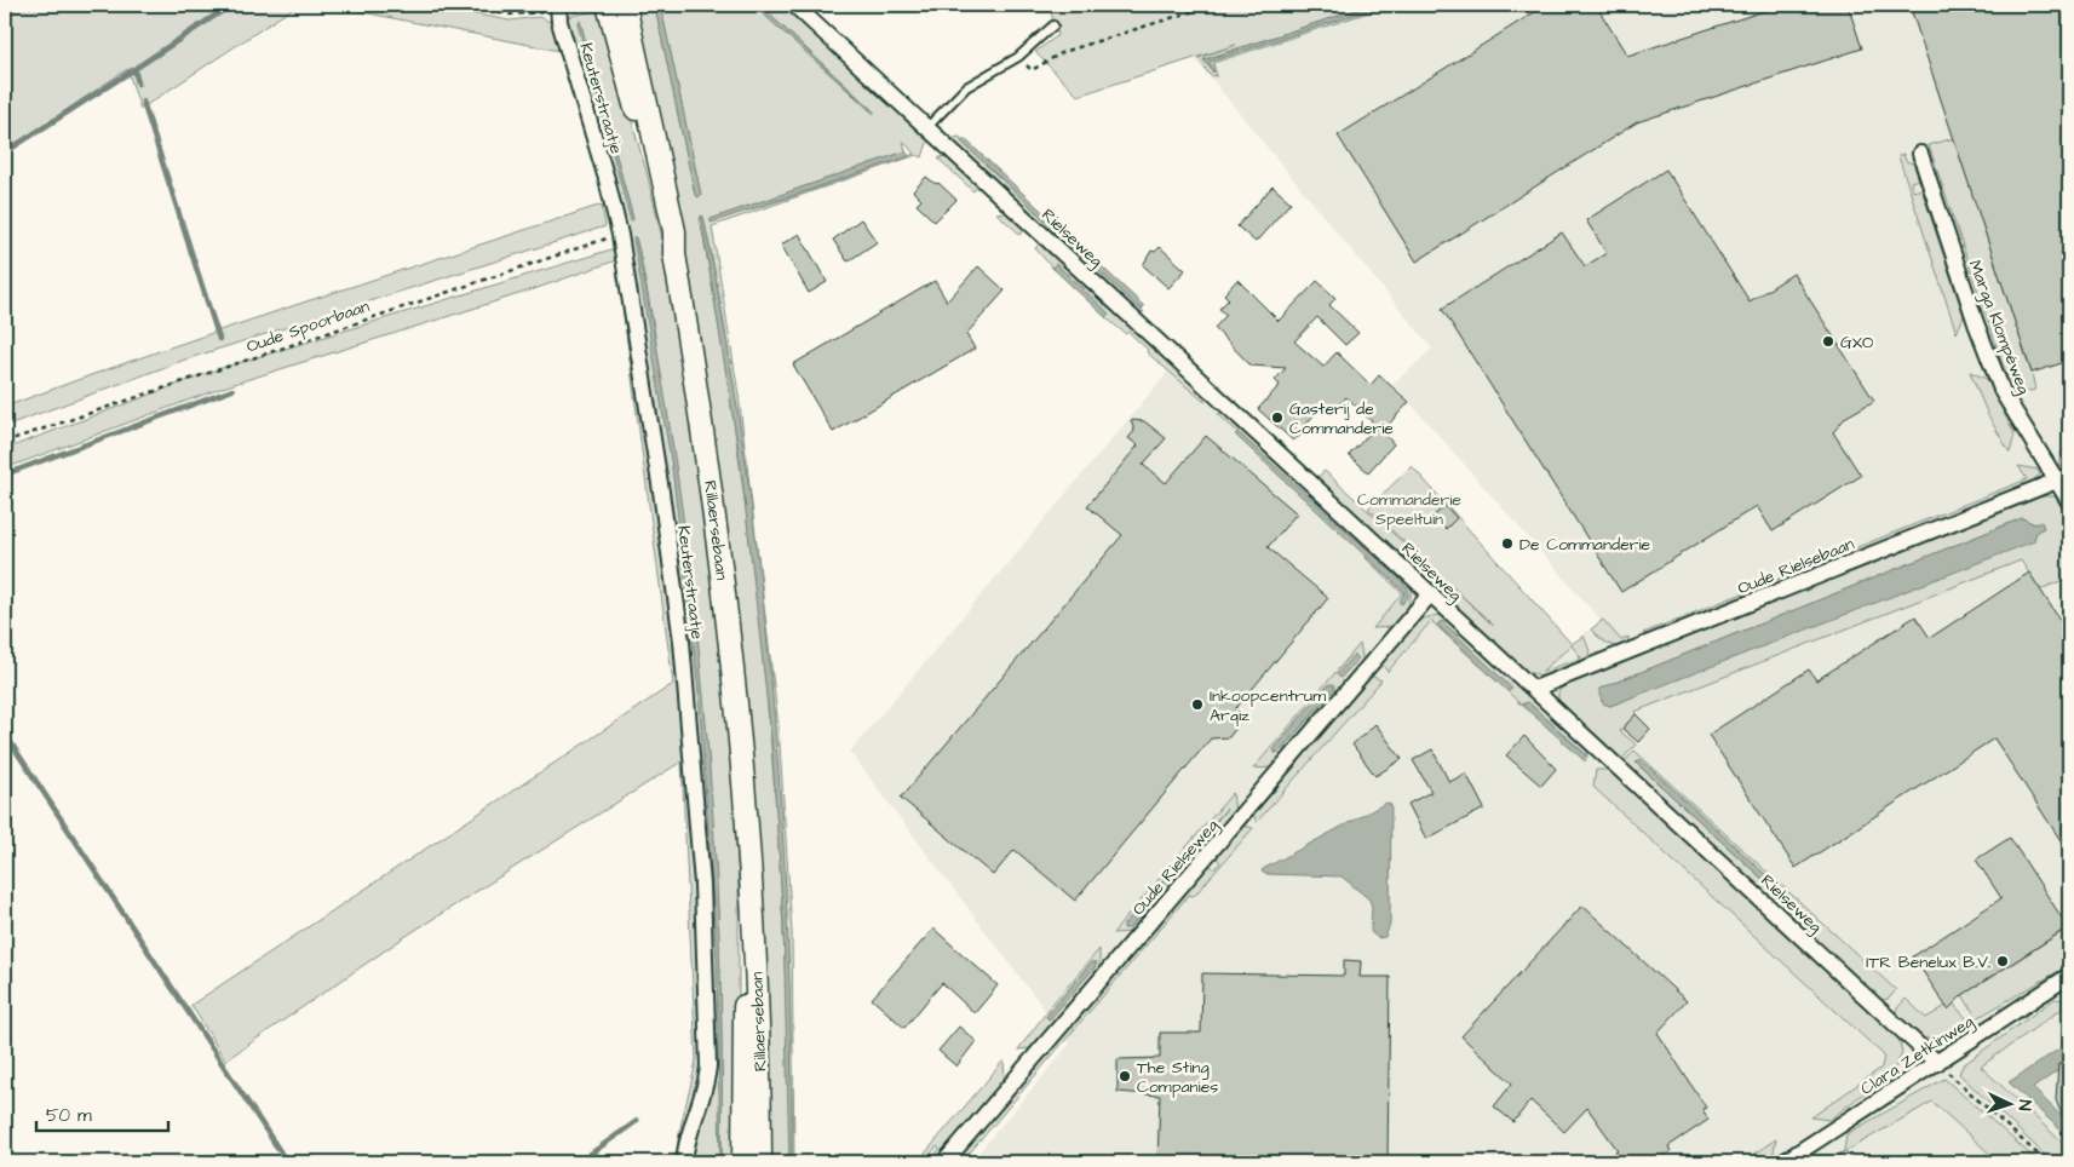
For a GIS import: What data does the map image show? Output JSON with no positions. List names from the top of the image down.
{
  "streets": {
    "street": [
      "Keuterstraatje",
      "Rielseweg",
      "Marga Klompéweg",
      "Rillaersebaan",
      "Oude Rielsebaan",
      "Oude Rielseweg",
      "Clara Zetkinweg"
    ],
    "path": ["Oude Spoorbaan"]
  },
  "crossings": [
    ["Keuterstraatje", "Oude Spoorbaan"],
    ["Rielseweg", "Oude Rielsebaan"],
    ["Rielseweg", "Oude Rielseweg"],
    ["Rielseweg", "Clara Zetkinweg"],
    ["Marga Klompéweg", "Oude Rielsebaan"]
  ],
  "parks": ["Commanderie Speeltuin"],
  "places": [
    "GXO",
    "Gasterij de Commanderie",
    "De Commanderie",
    "Inkoopcentrum Arqiz",
    "ITR Benelux B.V.",
    "The Sting Companies"
  ],
  "scale_bar": "50 m",
  "north": "right"
}
